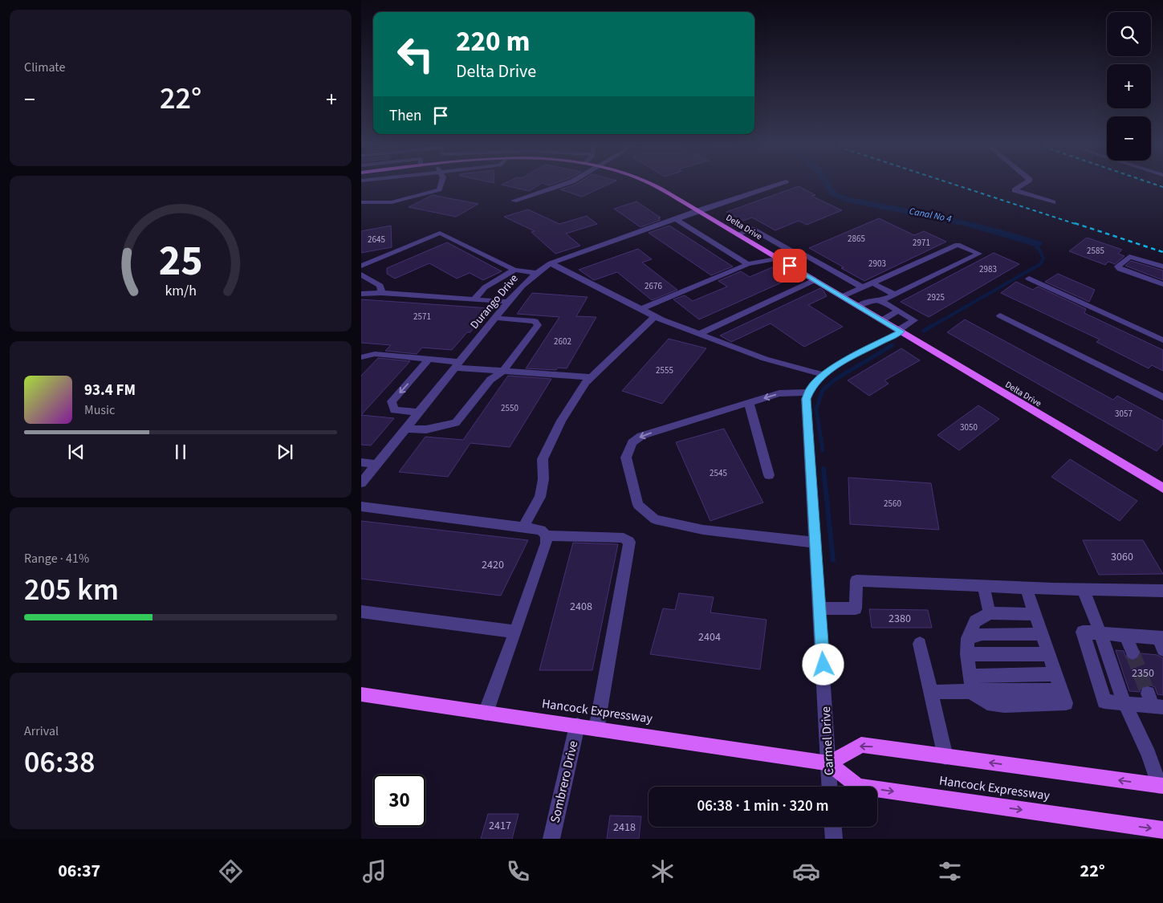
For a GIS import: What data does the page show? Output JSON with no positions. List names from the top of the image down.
{
  "streets": {
    "main road": ["Delta Drive", "Hancock Expressway"],
    "street": ["Durango Drive", "Carmel Drive", "Sombrero Drive"]
  },
  "crossings": [
    ["Delta Drive", "Durango Drive"],
    ["Delta Drive", "Carmel Drive"],
    ["Hancock Expressway", "Carmel Drive"],
    ["Hancock Expressway", "Sombrero Drive"]
  ],
  "water": ["Canal No 4"],
  "house_numbers": [
    "2865",
    "2645",
    "2971",
    "2585",
    "2903",
    "2983",
    "2676",
    "2925",
    "2571",
    "2602",
    "2555",
    "2550",
    "3057",
    "3050",
    "2545",
    "2560",
    "3060",
    "2420",
    "2408",
    "2380",
    "2404",
    "2350",
    "2417",
    "2418"
  ],
  "page": {
    "tile": [
      "Climate",
      ["Range · 41%", "205 km"],
      ["Arrival", "06:38"]
    ],
    "map_buttons": ["+", "−"],
    "turn": ["220 m", "Delta Drive"],
    "heat": ["−", "22°", "+"],
    "then": "Then",
    "song": ["93.4 FM", "Music"],
    "limit": "30",
    "trip": "06:38 · 1 min · 320 m",
    "tabs": ["06:37", "22°"],
    "gauge": ["25", "km/h"]
  }
}
